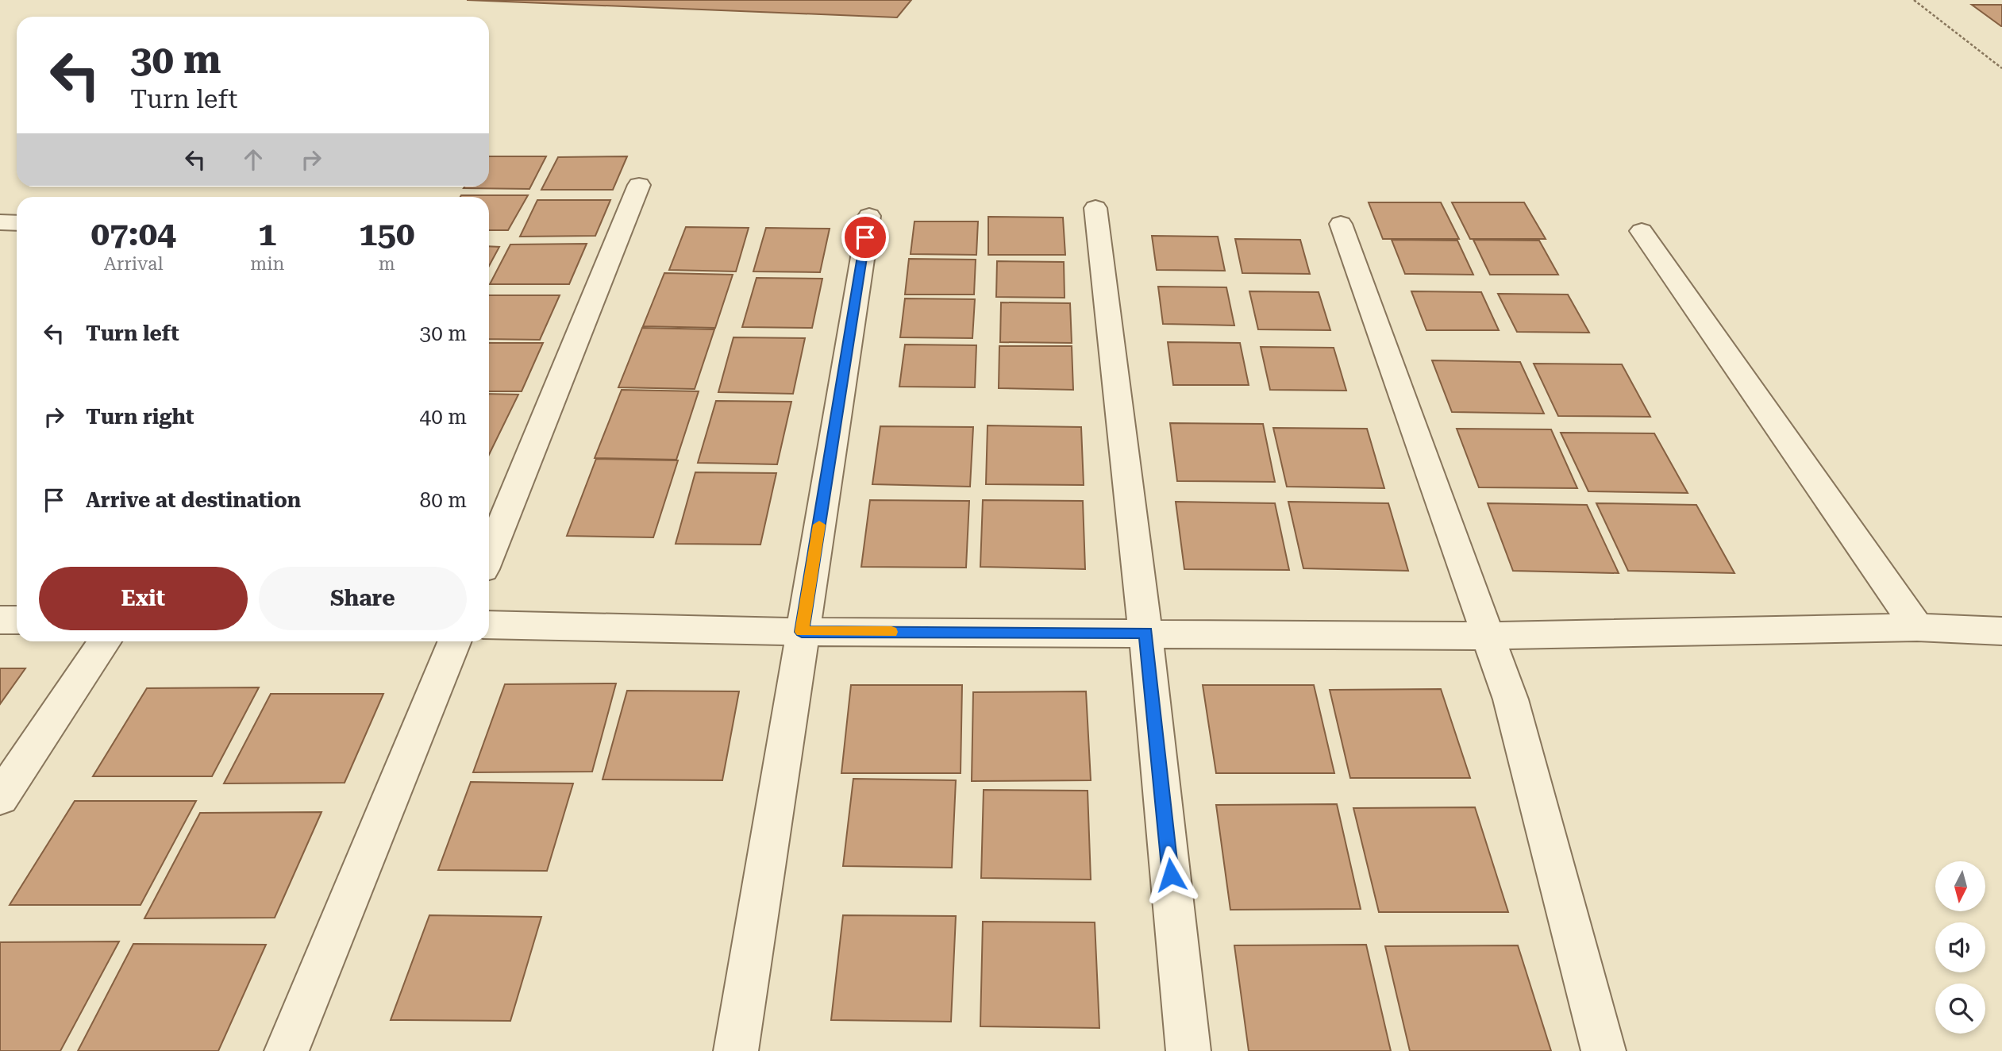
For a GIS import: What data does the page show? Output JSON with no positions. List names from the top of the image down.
{
  "north": "bottom",
  "page": {
    "turn": ["30 m", "Turn left"],
    "eta": [
      "07:04",
      "Arrival",
      "1",
      "min",
      "150",
      "m"
    ],
    "list": [
      {
        "name": "Turn left",
        "value": "30 m"
      },
      {
        "name": "Turn right",
        "value": "40 m"
      },
      {
        "name": "Arrive at destination",
        "value": "80 m"
      }
    ],
    "buttons": ["Exit", "Share"]
  }
}
